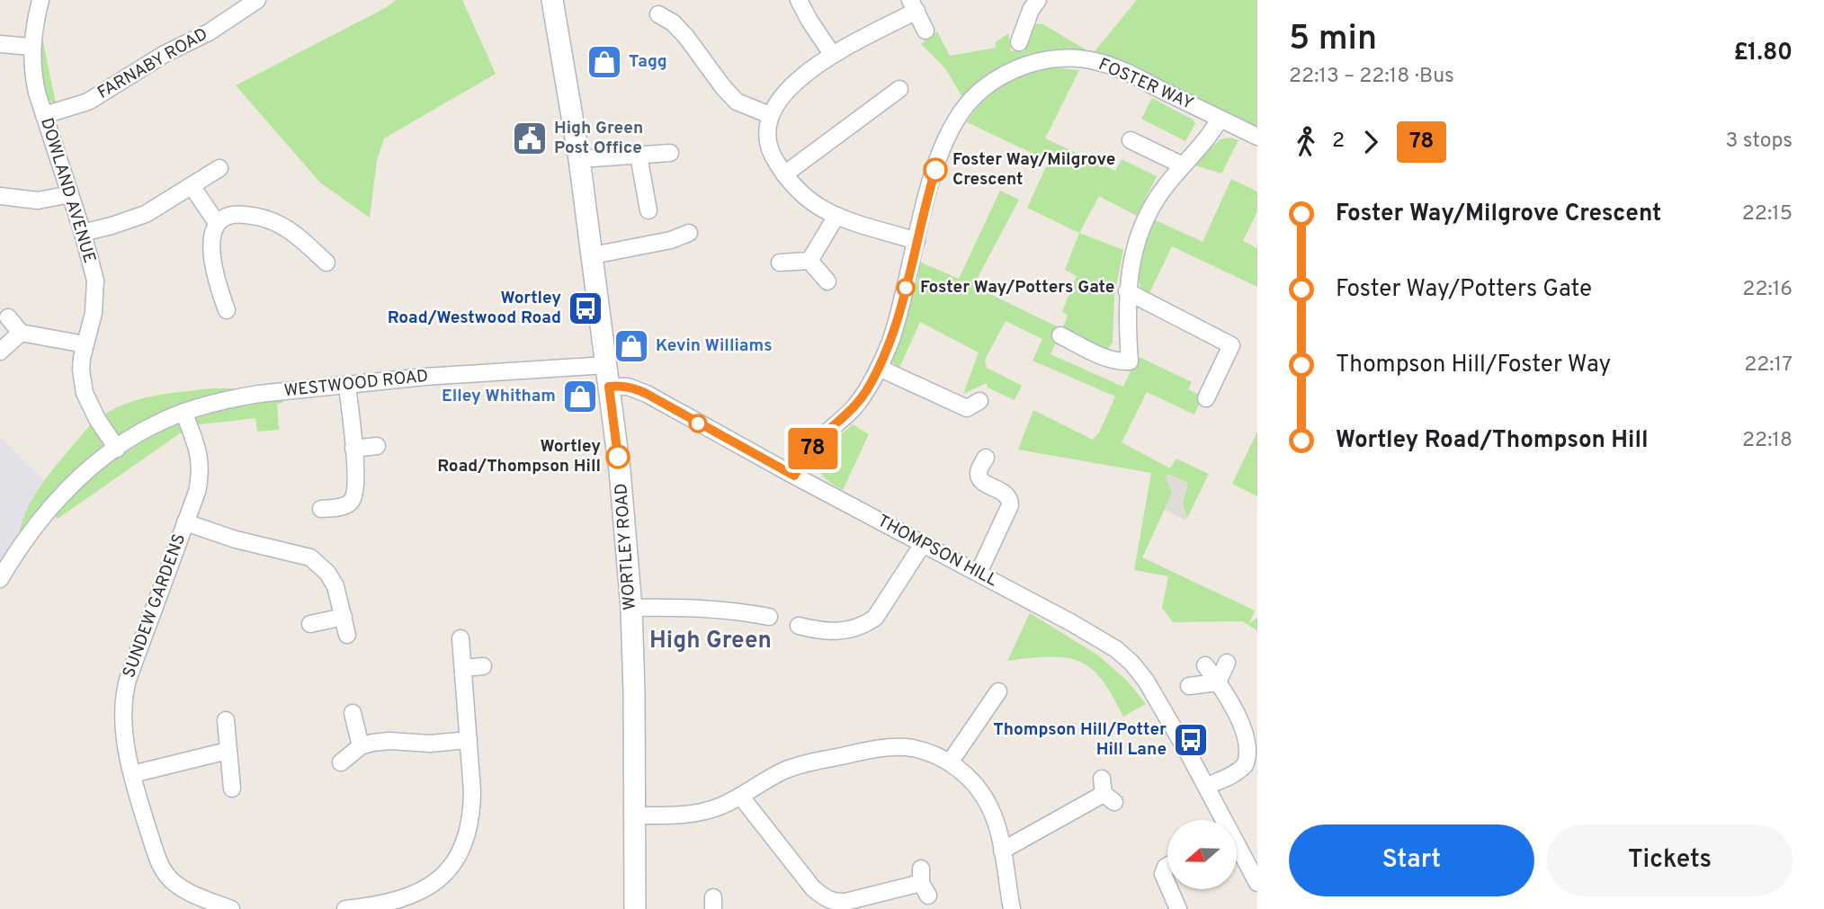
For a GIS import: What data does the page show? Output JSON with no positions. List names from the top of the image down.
{
  "streets": {
    "street": [
      "FARNABY ROAD",
      "FOSTER WAY",
      "DOWLAND AVENUE",
      "WESTWOOD ROAD",
      "WORTLEY ROAD",
      "THOMPSON HILL",
      "SUNDEW GARDENS"
    ]
  },
  "crossings": [
    ["FARNABY ROAD", "DOWLAND AVENUE"],
    ["FOSTER WAY", "THOMPSON HILL"],
    ["DOWLAND AVENUE", "WESTWOOD ROAD"],
    ["WESTWOOD ROAD", "WORTLEY ROAD"],
    ["WESTWOOD ROAD", "SUNDEW GARDENS"],
    ["WORTLEY ROAD", "THOMPSON HILL"]
  ],
  "districts": ["High Green"],
  "places": {
    "shop": ["Tagg", "Kevin Williams", "Elley Whitham"],
    "public building": ["High Green Post Office"],
    "other": ["Foster Way/Milgrove Crescent", "Foster Way/Potters Gate", "Wortley Road/Thompson Hill"],
    "bus stop": ["Wortley Road/Westwood Road", "Thompson Hill/Potter Hill Lane"]
  },
  "lines": ["bus line 78"],
  "north": "left",
  "page": {
    "on_map": "78",
    "heading": ["5 min", "22:13 – 22:18 · Bus", "£1.80"],
    "legs": ["2", "78", "3 stops"],
    "list": [
      {
        "name": "Foster Way/Milgrove Crescent",
        "value": "22:15"
      },
      {
        "name": "Foster Way/Potters Gate",
        "value": "22:16"
      },
      {
        "name": "Thompson Hill/Foster Way",
        "value": "22:17"
      },
      {
        "name": "Wortley Road/Thompson Hill",
        "value": "22:18"
      }
    ],
    "buttons": ["Start", "Tickets"]
  }
}
